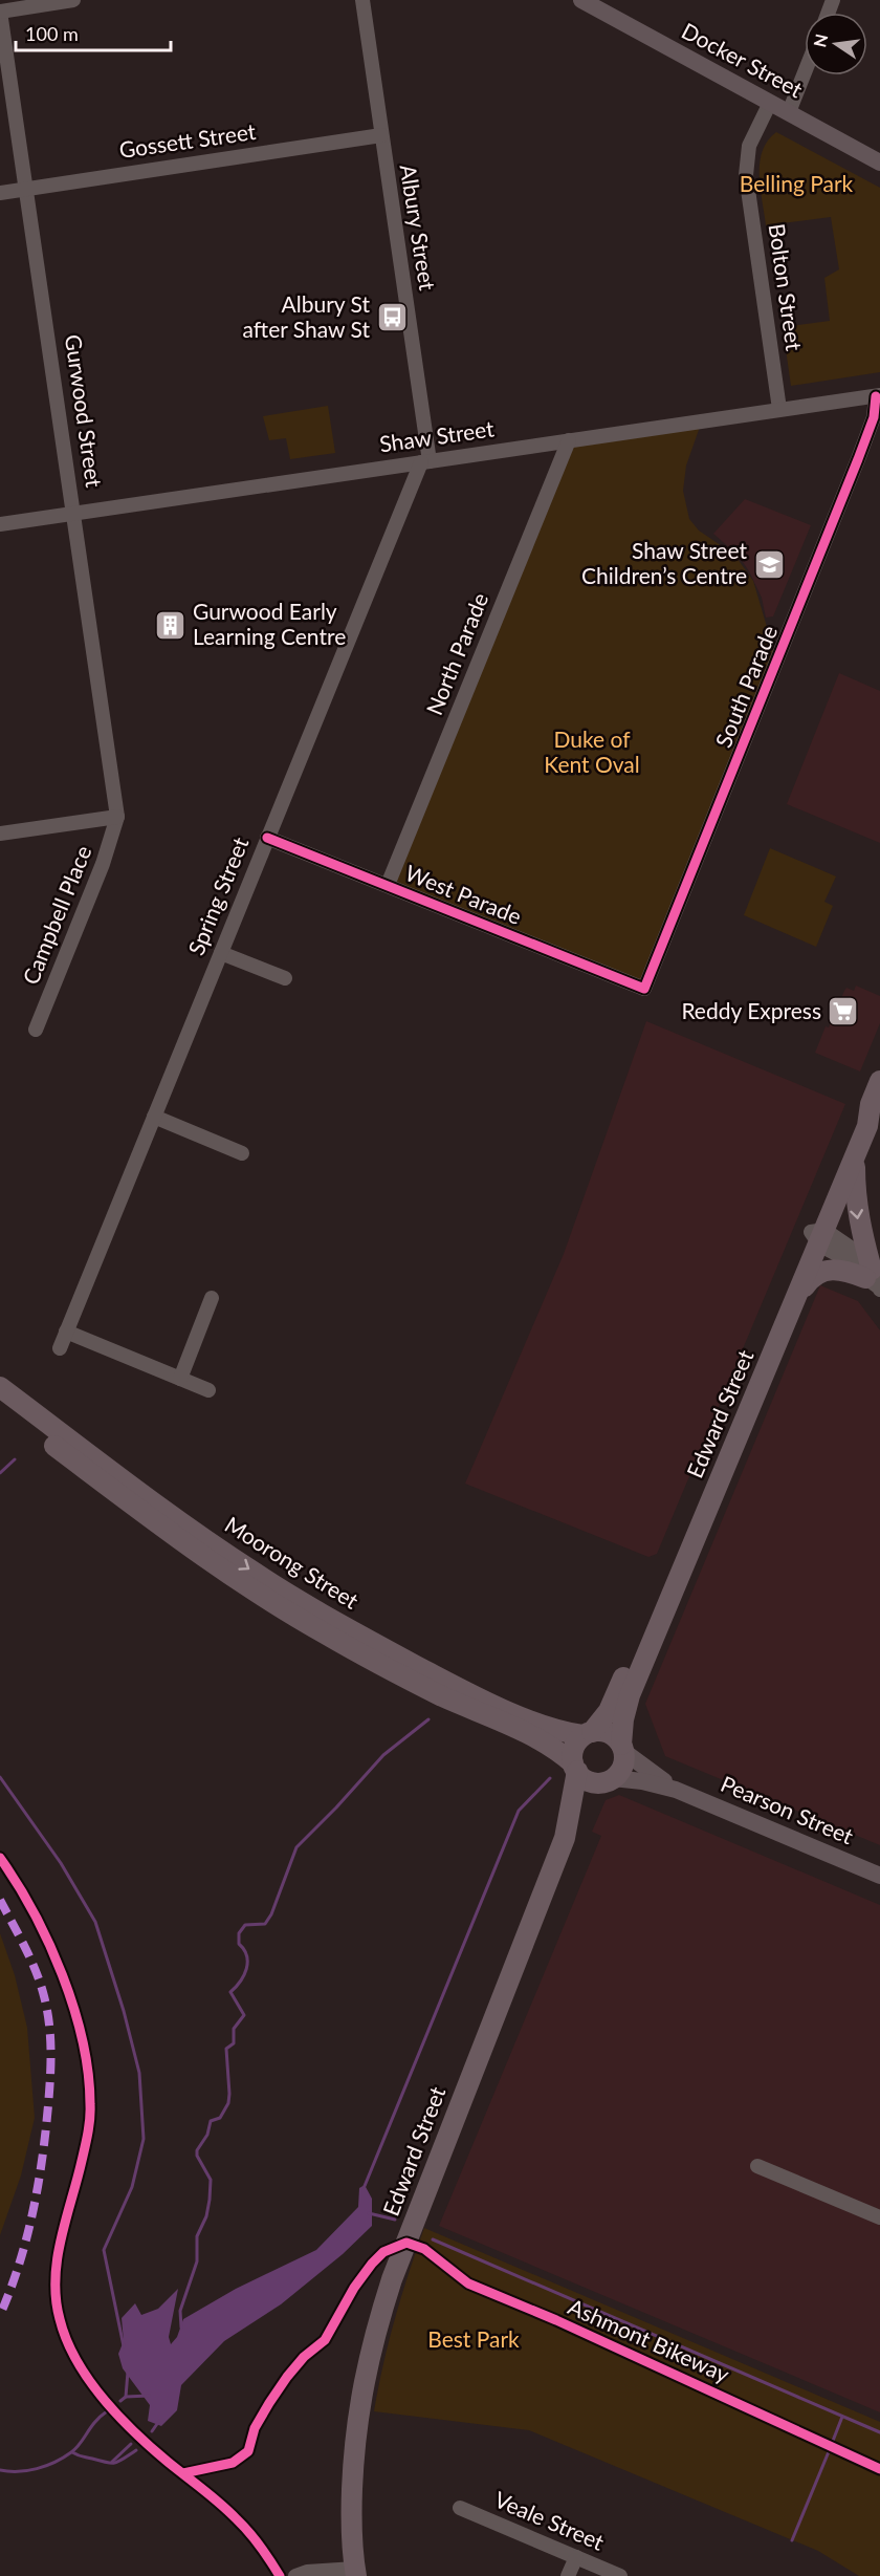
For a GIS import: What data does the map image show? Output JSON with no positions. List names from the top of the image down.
{
  "streets": {
    "highway": ["Edward Street", "Moorong Street"],
    "main road": ["Docker Street", "Pearson Street"],
    "street": [
      "Gossett Street",
      "Albury Street",
      "Bolton Street",
      "Gurwood Street",
      "Shaw Street",
      "North Parade",
      "South Parade",
      "West Parade",
      "Spring Street",
      "Campbell Place",
      "Veale Street"
    ],
    "cycle path": ["Ashmont Bikeway"]
  },
  "crossings": [
    ["Docker Street", "Bolton Street"],
    ["Gossett Street", "Albury Street"],
    ["Gossett Street", "Gurwood Street"],
    ["Albury Street", "Shaw Street"],
    ["Albury Street", "Spring Street"],
    ["Bolton Street", "Shaw Street"],
    ["Gurwood Street", "Shaw Street"],
    ["Gurwood Street", "Campbell Place"],
    ["Shaw Street", "North Parade"],
    ["Shaw Street", "South Parade"],
    ["Shaw Street", "Spring Street"],
    ["North Parade", "West Parade"],
    ["South Parade", "West Parade"],
    ["West Parade", "Spring Street"],
    ["Edward Street", "Moorong Street"],
    ["Edward Street", "Pearson Street"],
    ["Moorong Street", "Pearson Street"]
  ],
  "parks": ["Belling Park", "Duke of Kent Oval", "Best Park"],
  "places": {
    "bus stop": ["Albury St after Shaw St"],
    "school or university": ["Shaw Street Children’s Centre"],
    "building": ["Gurwood Early Learning Centre"],
    "supermarket": ["Reddy Express"]
  },
  "scale_bar": "100 m",
  "north": "left"
}
